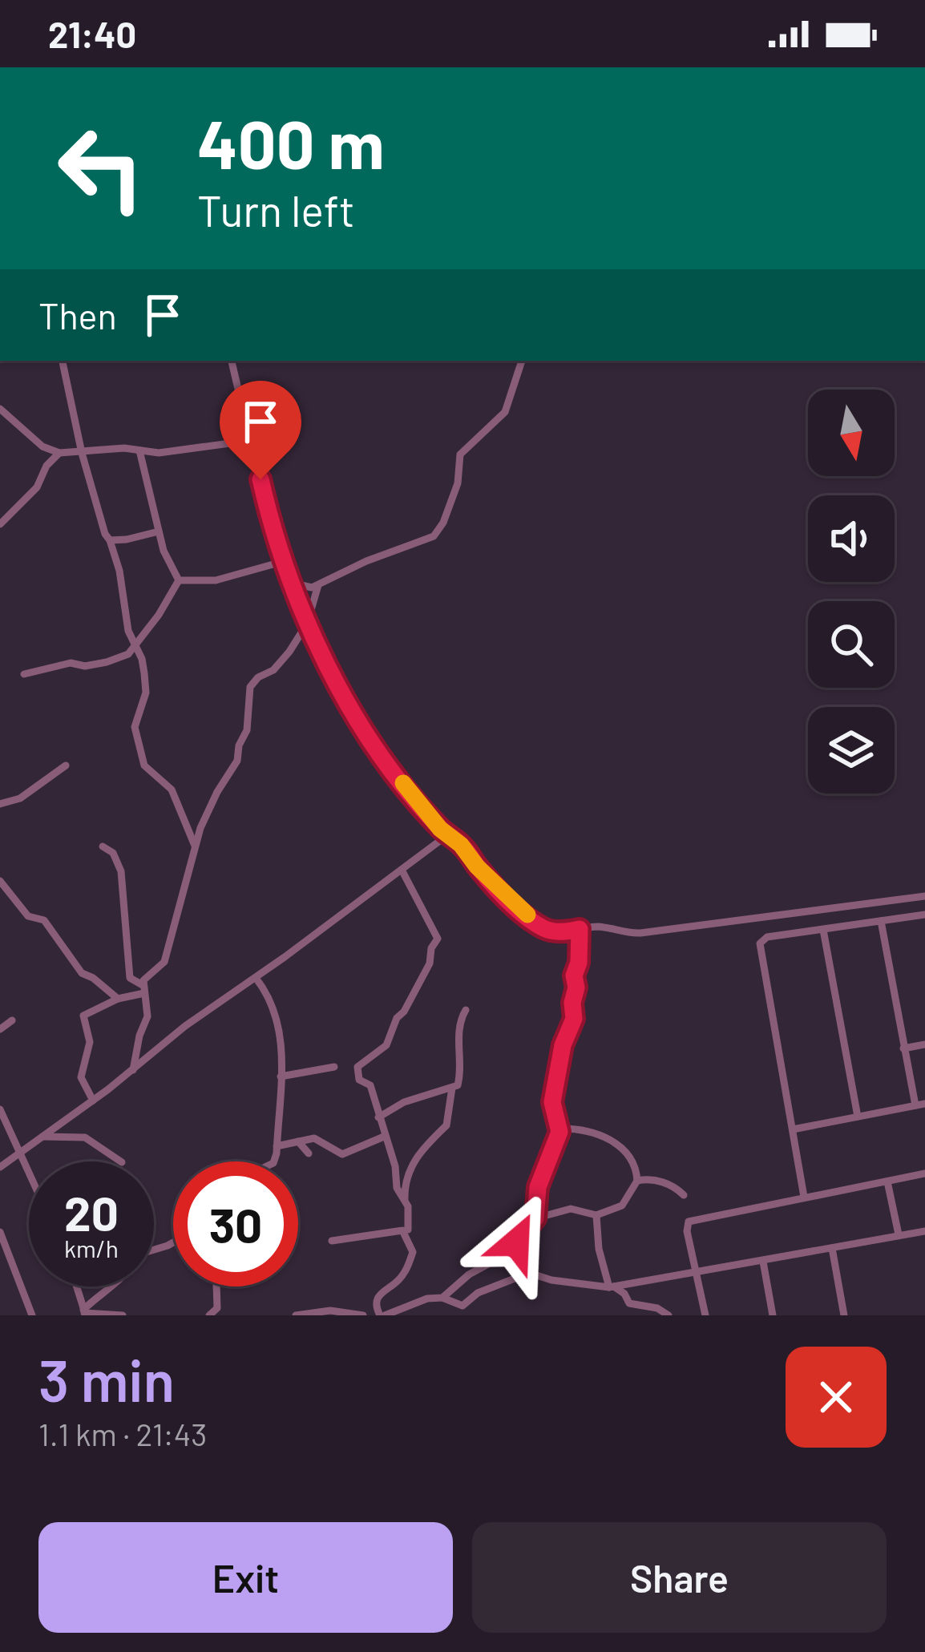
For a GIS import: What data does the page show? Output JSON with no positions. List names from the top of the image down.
{
  "north": "bottom",
  "page": {
    "status": "21:40",
    "turn": ["400 m", "Turn left"],
    "then": "Then",
    "speed": "20 km/h",
    "limit": "30",
    "heading": ["3 min", "1.1 km · 21:43"],
    "buttons": ["Exit", "Share"]
  }
}
